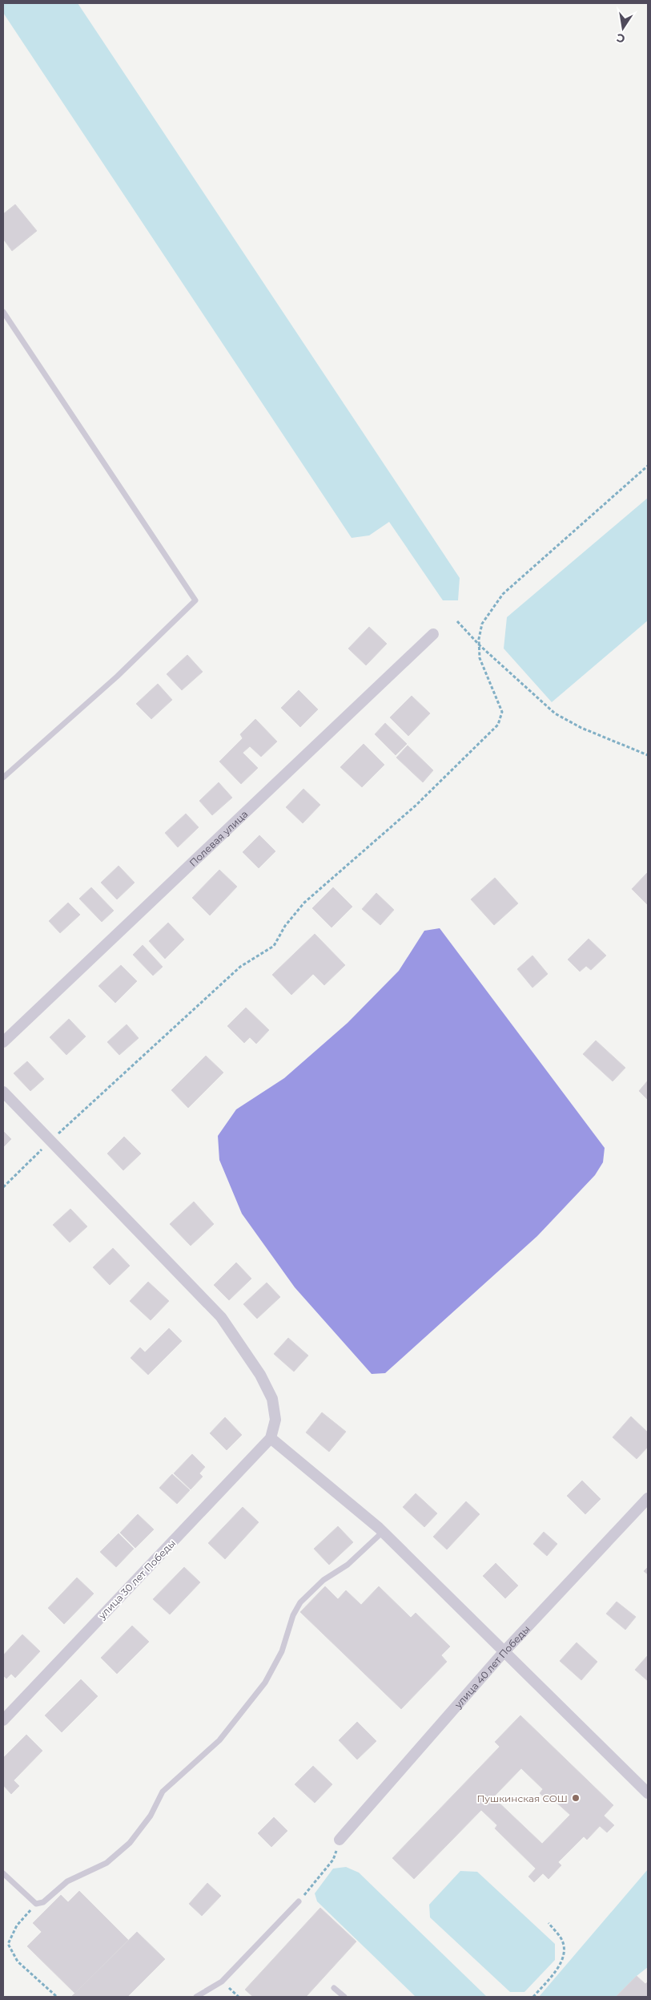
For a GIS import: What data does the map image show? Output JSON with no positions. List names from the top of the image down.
{
  "streets": {
    "street": ["Полевая улица", "улица 30 лет Победы", "улица 40 лет Победы"]
  },
  "places": ["Пушкинская СОШ"],
  "north": "bottom"
}
